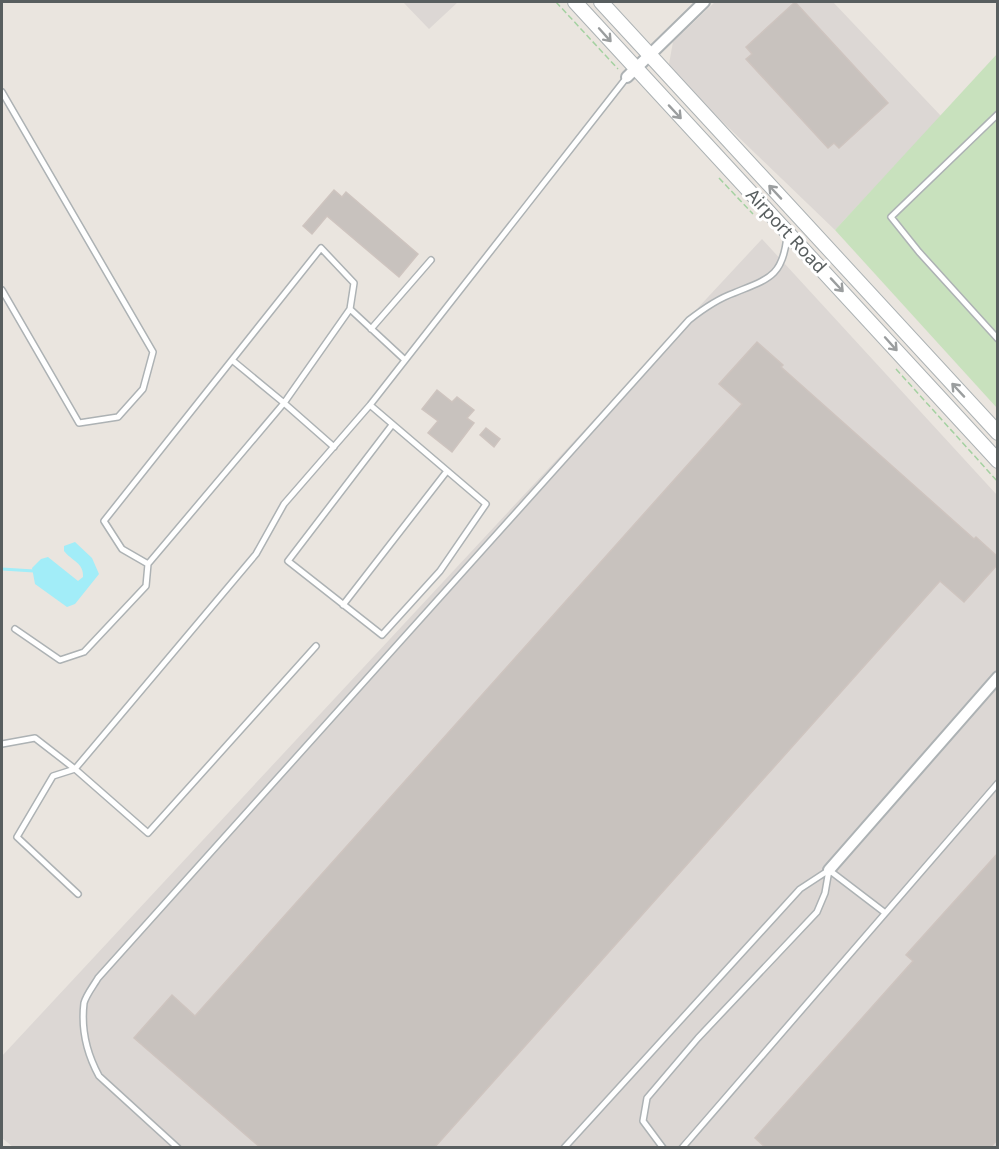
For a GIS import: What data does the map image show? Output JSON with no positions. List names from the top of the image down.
{
  "streets": {
    "main road": ["Airport Road"]
  }
}
